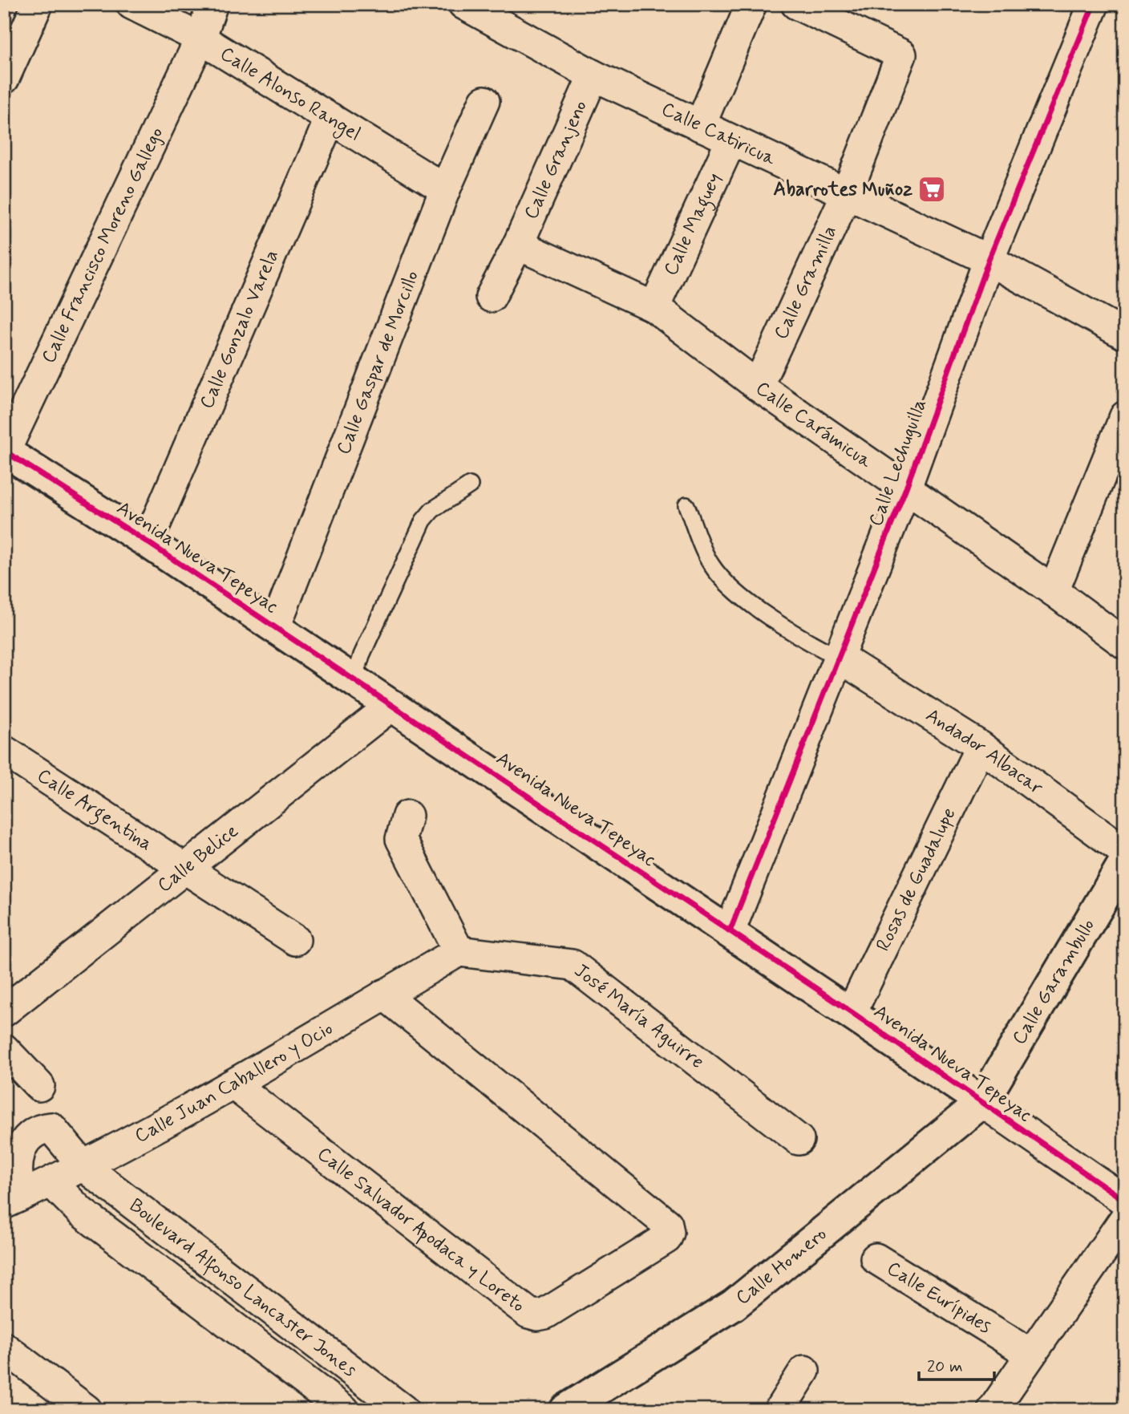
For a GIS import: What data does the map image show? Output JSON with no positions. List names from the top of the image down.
{
  "streets": {
    "street": [
      "Calle Alonso Rangel",
      "Calle Catiricua",
      "Calle Granjeno",
      "Calle Maguey",
      "Calle Francisco Moreno Gallego",
      "Calle Gramilla",
      "Calle Gonzalo Varela",
      "Calle Gaspar de Morcillo",
      "Calle Carámicua",
      "Calle Lechuguilla",
      "Avenida Nueva Tepeyac",
      "Andador Albacar",
      "Calle Argentina",
      "Calle Belice",
      "Rosas de Guadalupe",
      "Calle Garambullo",
      "José María Aguirre",
      "Calle Juan Caballero y Ocio",
      "Calle Salvador Apodaca y Loreto",
      "Calle Homero",
      "Boulevard Alfonso Lancaster Jones",
      "Calle Eurípides"
    ]
  },
  "crossings": [
    ["Calle Alonso Rangel", "Calle Francisco Moreno Gallego"],
    ["Calle Alonso Rangel", "Calle Gonzalo Varela"],
    ["Calle Alonso Rangel", "Calle Gaspar de Morcillo"],
    ["Calle Catiricua", "Calle Granjeno"],
    ["Calle Catiricua", "Calle Maguey"],
    ["Calle Catiricua", "Calle Gramilla"],
    ["Calle Catiricua", "Calle Lechuguilla"],
    ["Calle Granjeno", "Calle Carámicua"],
    ["Calle Maguey", "Calle Carámicua"],
    ["Calle Francisco Moreno Gallego", "Avenida Nueva Tepeyac"],
    ["Calle Gramilla", "Calle Carámicua"],
    ["Calle Gonzalo Varela", "Avenida Nueva Tepeyac"],
    ["Calle Gaspar de Morcillo", "Avenida Nueva Tepeyac"],
    ["Calle Carámicua", "Calle Lechuguilla"],
    ["Calle Lechuguilla", "Avenida Nueva Tepeyac"],
    ["Calle Lechuguilla", "Andador Albacar"],
    ["Avenida Nueva Tepeyac", "Calle Belice"],
    ["Avenida Nueva Tepeyac", "Rosas de Guadalupe"],
    ["Avenida Nueva Tepeyac", "Calle Garambullo"],
    ["Avenida Nueva Tepeyac", "Calle Homero"],
    ["Andador Albacar", "Rosas de Guadalupe"],
    ["Calle Argentina", "Calle Belice"],
    ["Calle Garambullo", "Calle Homero"],
    ["José María Aguirre", "Calle Juan Caballero y Ocio"],
    ["Calle Juan Caballero y Ocio", "Calle Salvador Apodaca y Loreto"],
    ["Calle Juan Caballero y Ocio", "Boulevard Alfonso Lancaster Jones"]
  ],
  "places": {
    "supermarket": ["Abarrotes Muñoz"]
  },
  "scale_bar": "20 m"
}
